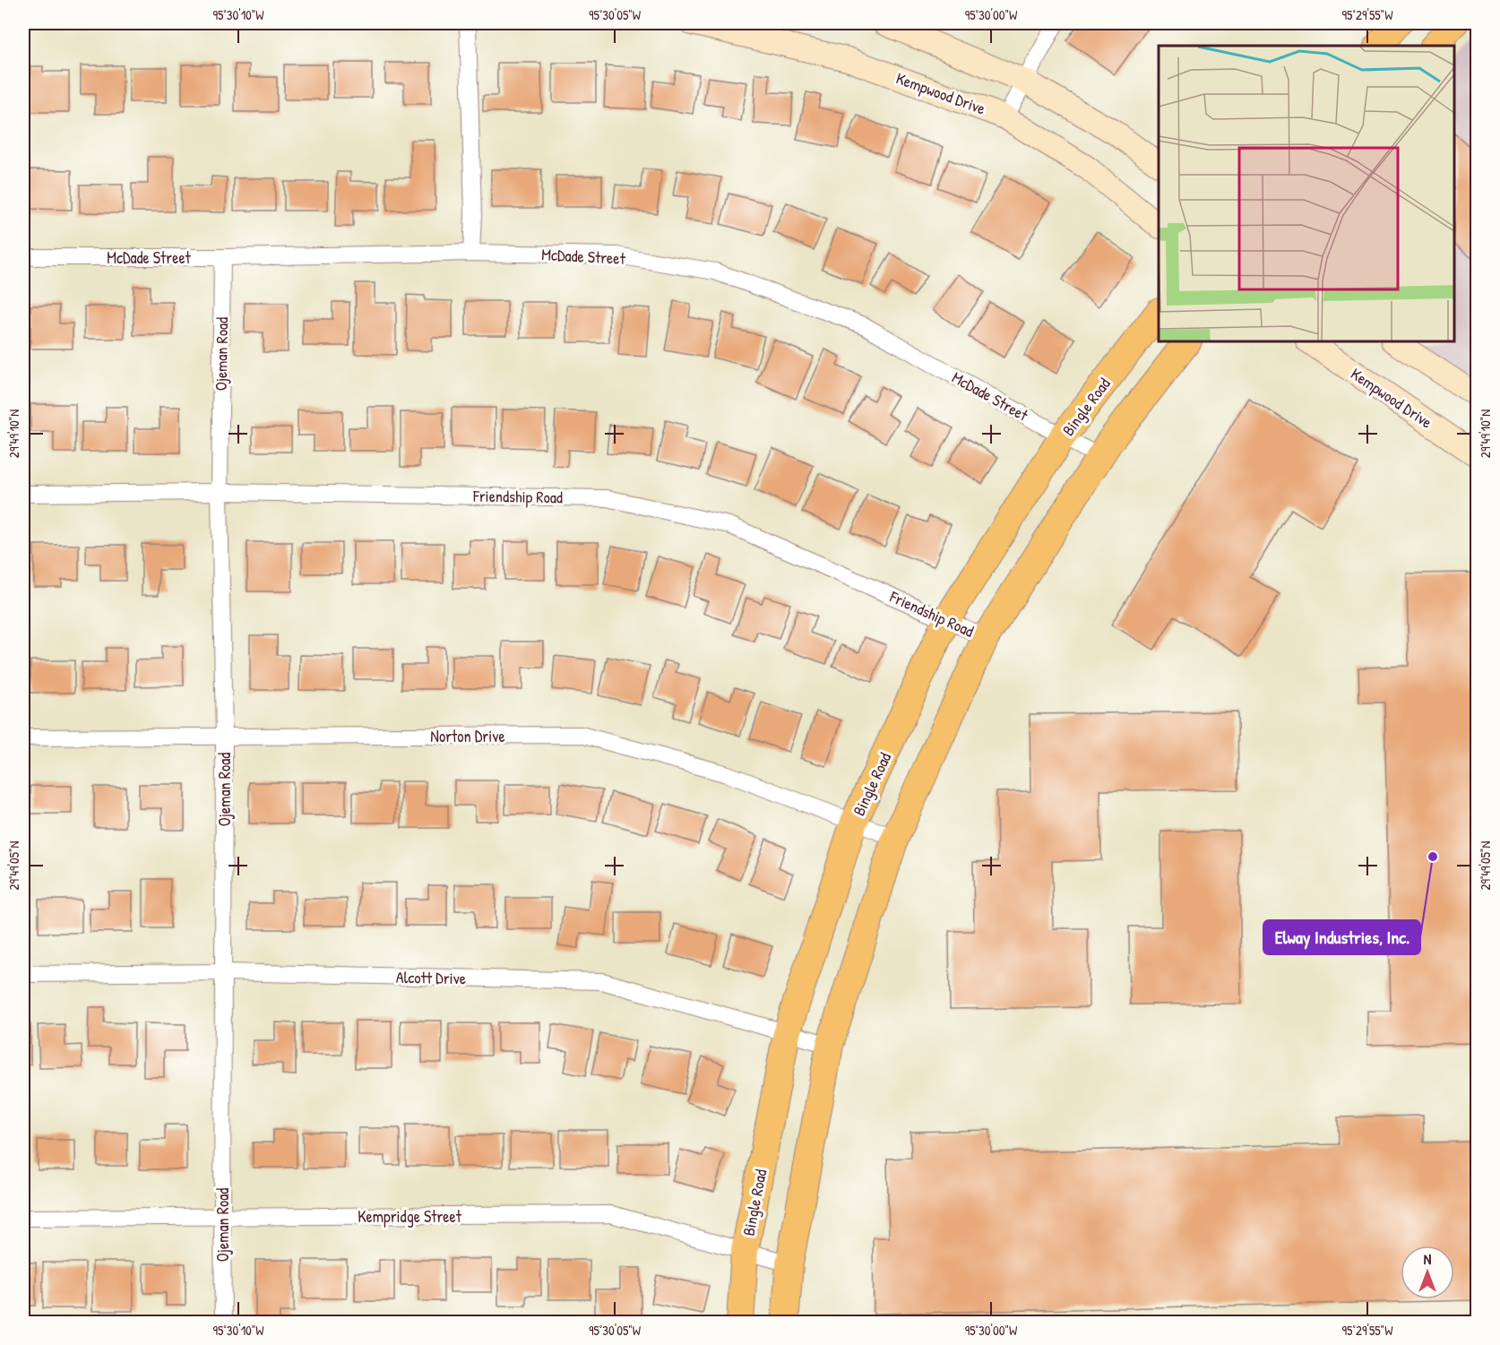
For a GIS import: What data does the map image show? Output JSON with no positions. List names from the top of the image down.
{
  "streets": {
    "main road": ["Kempwood Drive", "Bingle Road"],
    "street": [
      "McDade Street",
      "Ojeman Road",
      "Friendship Road",
      "Norton Drive",
      "Alcott Drive",
      "Kempridge Street"
    ]
  },
  "crossings": [
    ["McDade Street", "Ojeman Road"],
    ["McDade Street", "Bingle Road"],
    ["Ojeman Road", "Friendship Road"],
    ["Ojeman Road", "Norton Drive"],
    ["Ojeman Road", "Alcott Drive"],
    ["Ojeman Road", "Kempridge Street"],
    ["Bingle Road", "Friendship Road"],
    ["Bingle Road", "Norton Drive"],
    ["Bingle Road", "Alcott Drive"],
    ["Bingle Road", "Kempridge Street"]
  ],
  "places": ["Elway Industries, Inc."],
  "north": "top",
  "coordinates": [
    "95°30'10\"W",
    "95°30'05\"W",
    "95°30'00\"W",
    "95°29'55\"W",
    "29°49'10\"N",
    "29°49'05\"N"
  ]
}
